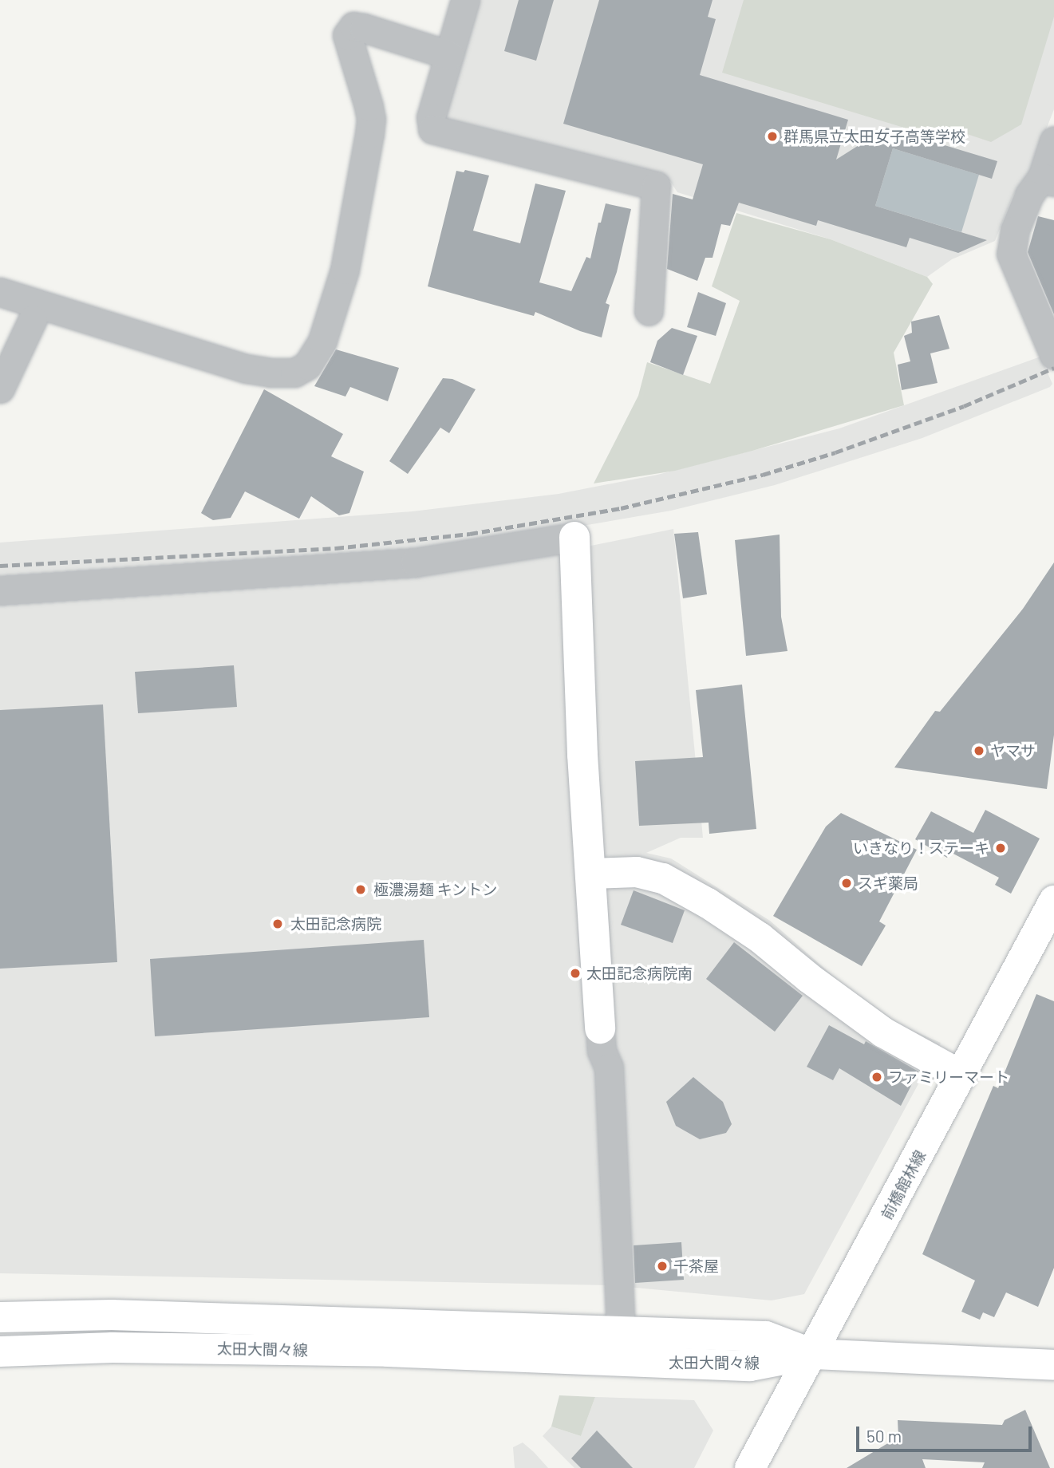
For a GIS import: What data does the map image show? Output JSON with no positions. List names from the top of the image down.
{
  "streets": {
    "main road": ["前橋館林線", "太田大間々線"]
  },
  "crossings": [
    ["前橋館林線", "太田大間々線"]
  ],
  "places": [
    "群馬県立太田女子高等学校",
    "ヤマサ",
    "いきなり！ステーキ",
    "スギ薬局",
    "極濃湯麺 キントン",
    "太田記念病院",
    "太田記念病院南",
    "ファミリーマート",
    "千茶屋"
  ],
  "scale_bar": "50 m"
}
